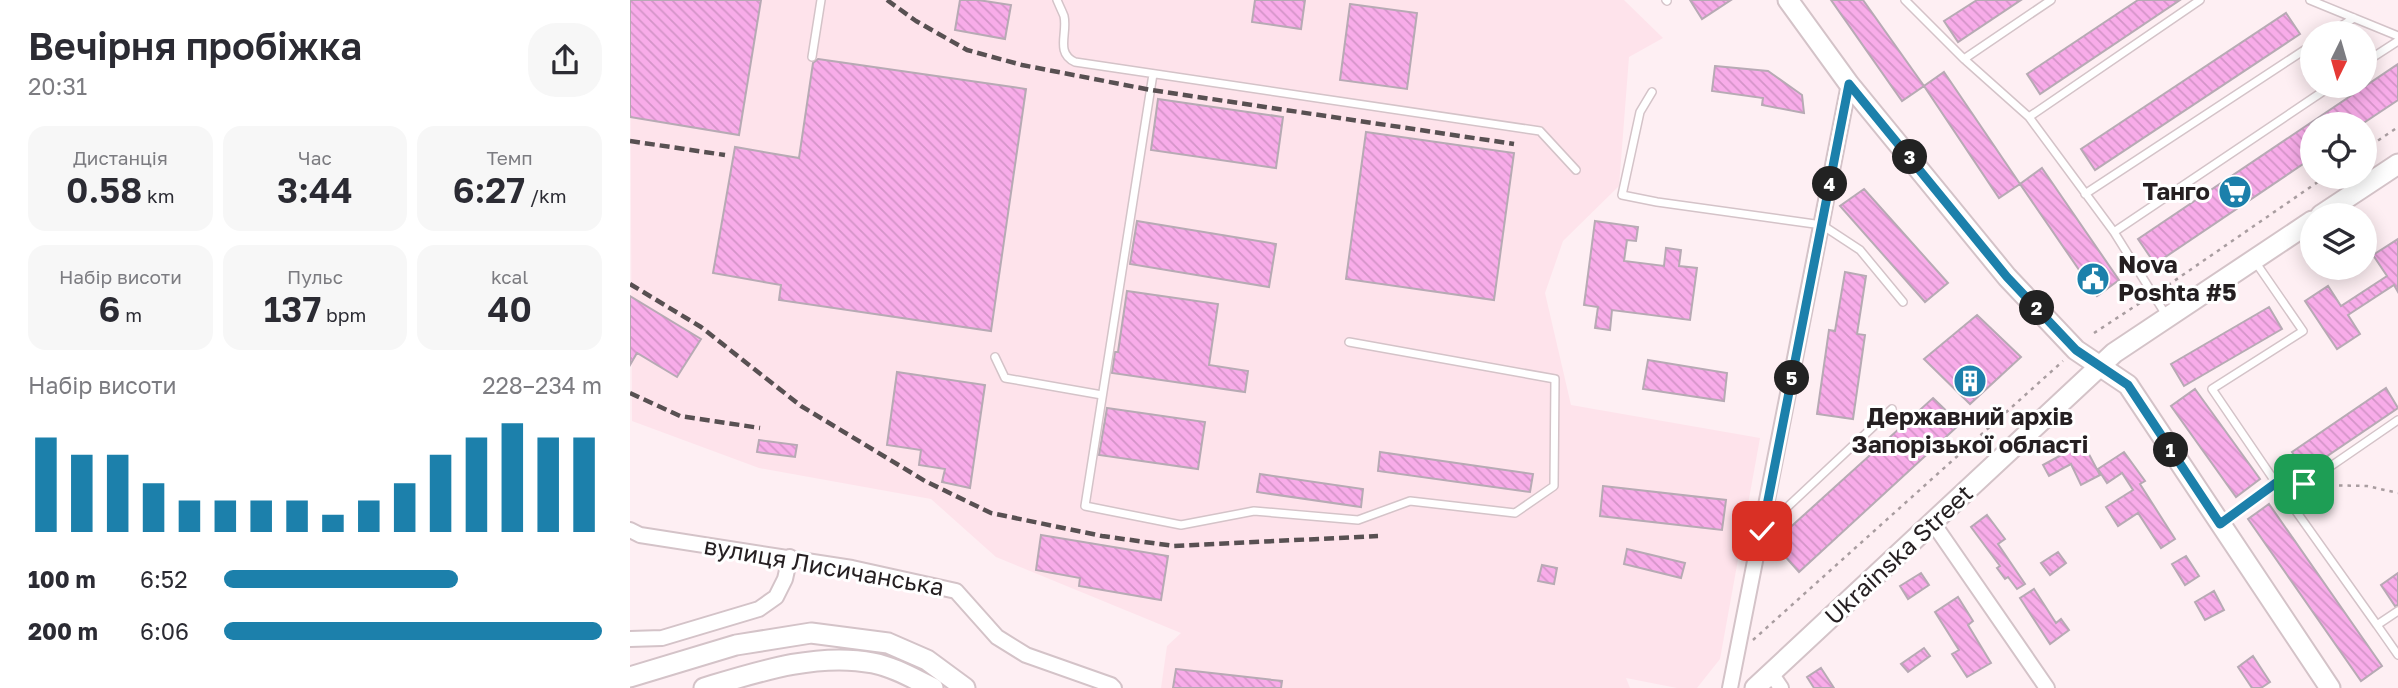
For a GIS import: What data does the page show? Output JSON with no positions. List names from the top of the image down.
{
  "streets": {
    "main road": ["Ukrainska Street"],
    "street": ["вулиця Лисичанська"]
  },
  "places": {
    "supermarket": ["Танго"],
    "public building": ["Nova Poshta #5"],
    "building": ["Державний архів Запорізької області"]
  },
  "north": "bottom",
  "page": {
    "heading": ["Вечірня пробіжка", "20:31"],
    "stats": [
      ["Дистанція", "0.58 km"],
      ["Час", "3:44"],
      ["Темп", "6:27 /km"],
      ["Набір висоти", "6 m"],
      ["Пульс", "137 bpm"],
      ["kcal", "40"]
    ],
    "pins": [
      "3",
      "4",
      "2",
      "5",
      "1"
    ],
    "chart": ["Набір висоти", "228–234 m"],
    "list": [
      {
        "name": "100 m",
        "note": "6:52"
      },
      {
        "name": "200 m",
        "note": "6:06"
      }
    ]
  }
}
